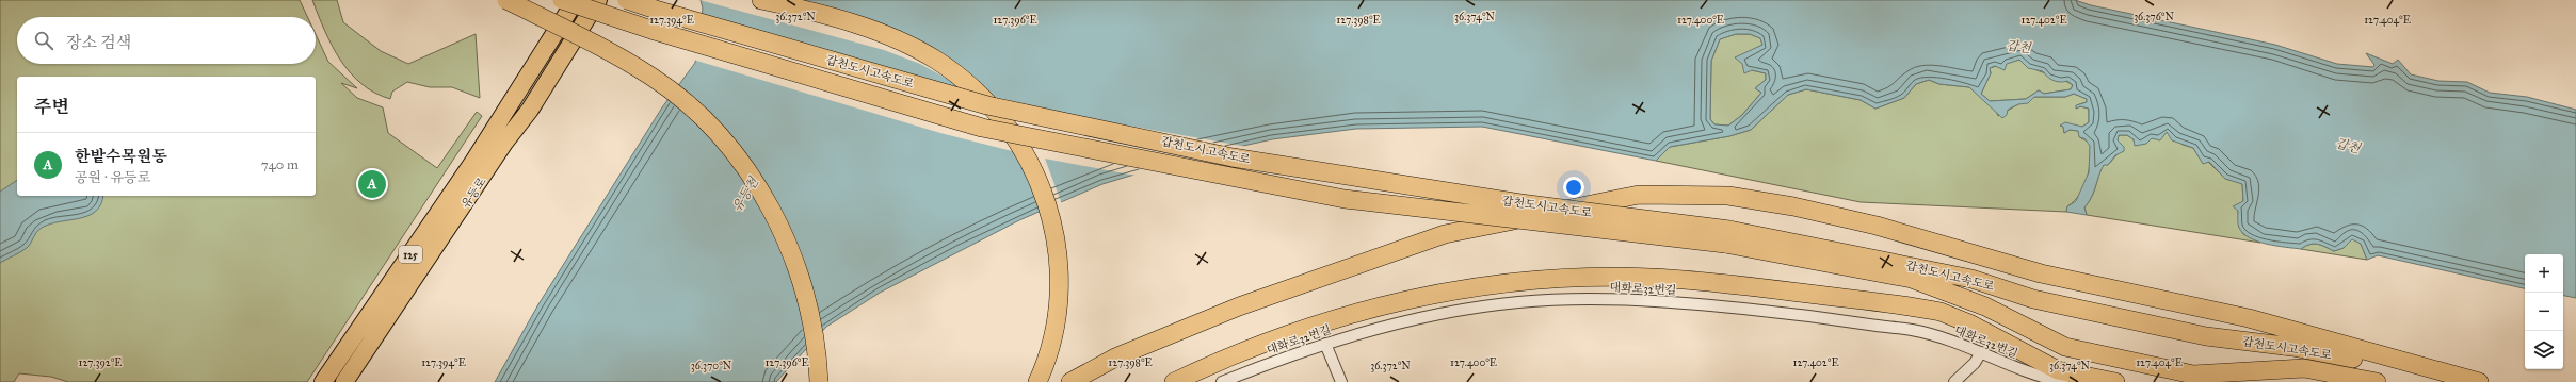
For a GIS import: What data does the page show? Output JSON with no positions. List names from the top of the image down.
{
  "streets": {
    "highway": ["갑천도시고속도로"],
    "main road": ["유등로", "125"],
    "street": ["대화로32번길"]
  },
  "water": ["갑천", "유등천"],
  "page": {
    "search": "장소 검색",
    "heading": "주변",
    "list": [
      {
        "mark": "A",
        "name": "한밭수목원동",
        "note": "공원 · 유등로",
        "value": "740 m"
      }
    ],
    "pins": "A",
    "map_buttons": ["+", "−"]
  },
  "coordinates": [
    "36.372°N",
    "36.374°N",
    "36.376°N",
    "127.394°E",
    "127.396°E",
    "127.398°E",
    "127.400°E",
    "127.402°E",
    "127.404°E",
    "127.392°E",
    "36.370°N"
  ]
}
